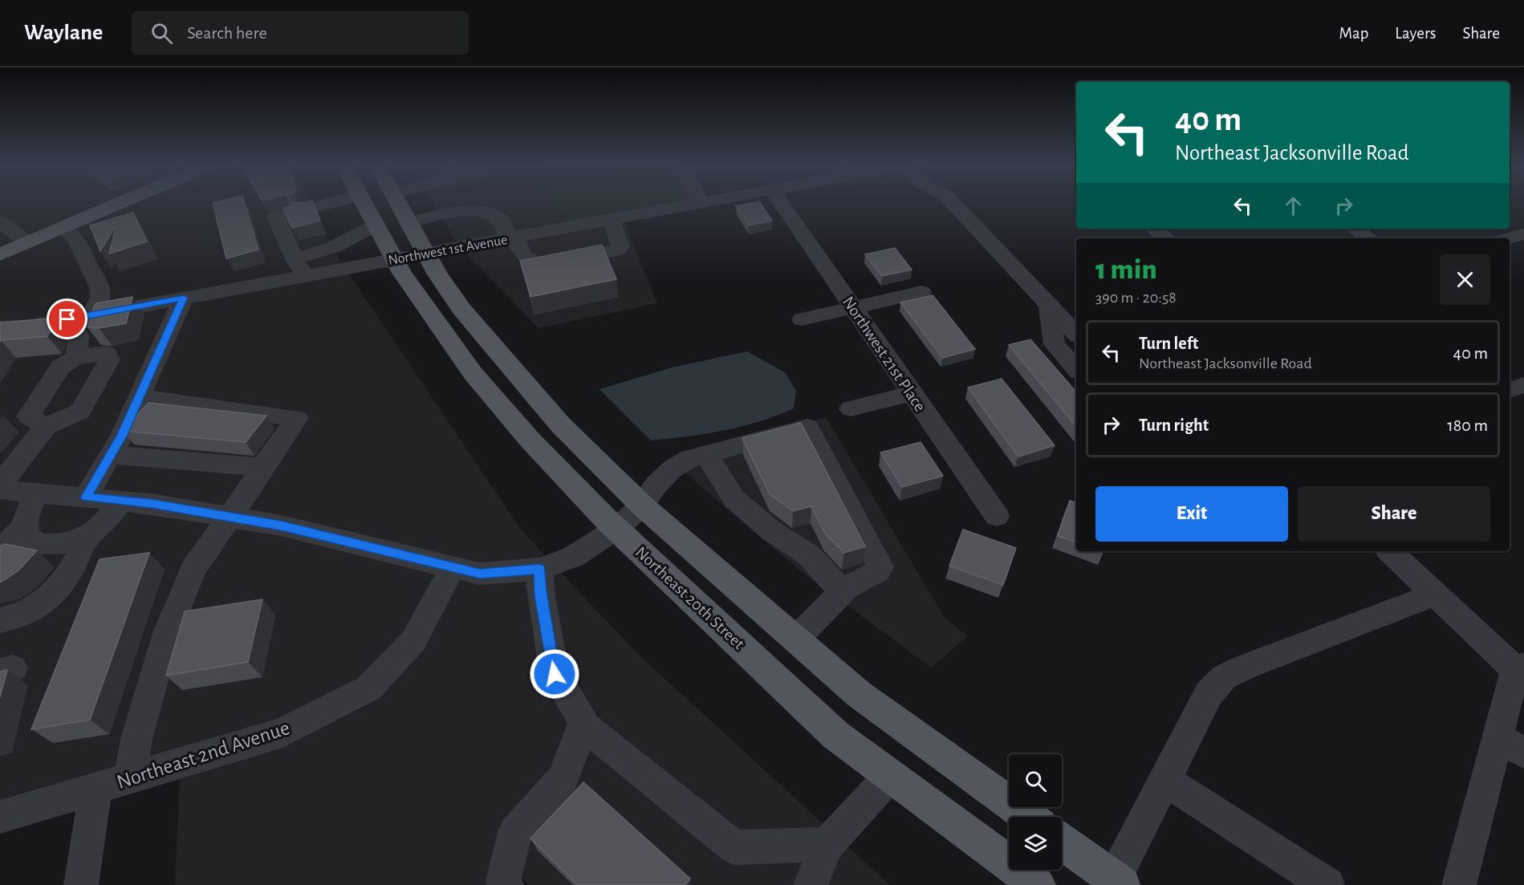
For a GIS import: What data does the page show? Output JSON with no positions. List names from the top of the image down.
{
  "streets": {
    "main road": ["Northeast 20th Street"],
    "street": ["Northwest 1st Avenue", "Northwest 21st Place", "Northeast 2nd Avenue"]
  },
  "crossings": [
    ["Northwest 1st Avenue", "Northeast 20th Street"]
  ],
  "page": {
    "header": "Waylane",
    "search": "Search here",
    "nav": ["Map", "Layers", "Share"],
    "turn": ["40 m", "Northeast Jacksonville Road"],
    "heading": ["1 min", "390 m · 20:58"],
    "list": [
      {
        "name": "Turn left",
        "note": "Northeast Jacksonville Road",
        "value": "40 m"
      },
      {
        "name": "Turn right",
        "value": "180 m"
      }
    ],
    "buttons": ["Exit", "Share"]
  }
}
